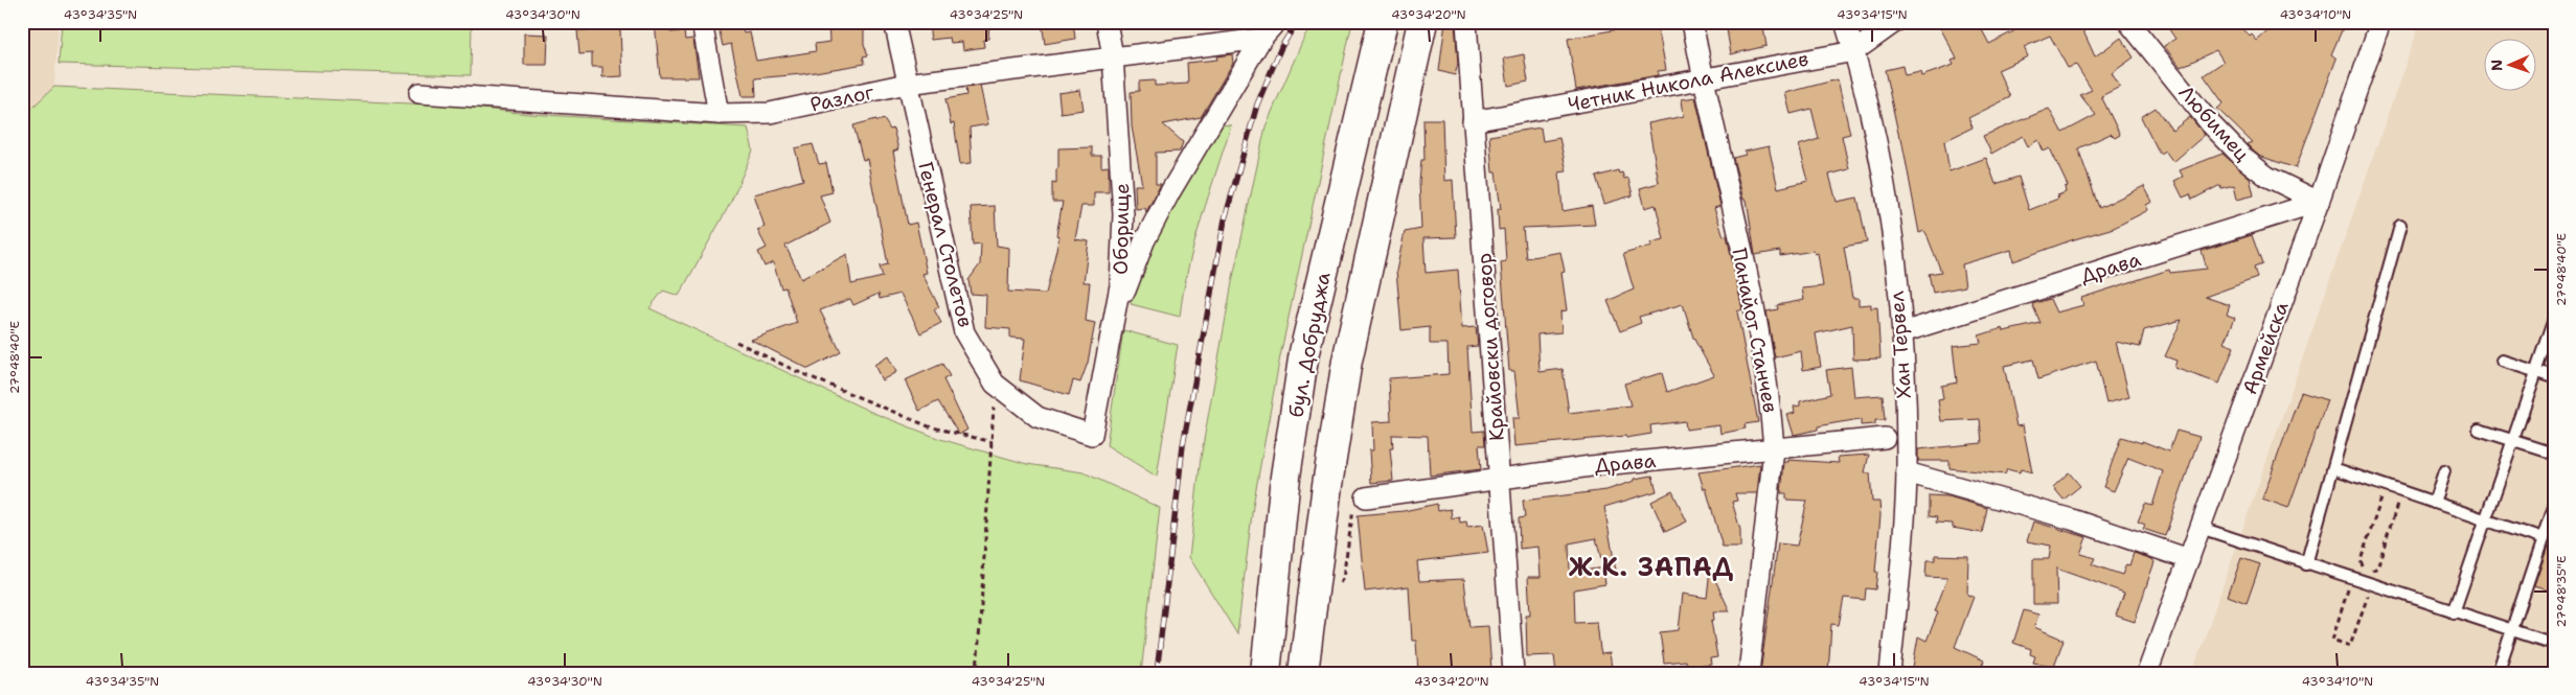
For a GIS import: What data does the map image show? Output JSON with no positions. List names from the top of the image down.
{
  "streets": {
    "main road": ["бул. Добруджа"],
    "street": [
      "Четник Никола Алексиев",
      "Разлог",
      "Любимец",
      "Оборище",
      "Генерал Столетов",
      "Драва",
      "Панайот Станчев",
      "Хан Тервел",
      "Крайовски договор",
      "Армейска"
    ]
  },
  "crossings": [
    ["Четник Никола Алексиев", "Панайот Станчев"],
    ["Четник Никола Алексиев", "Хан Тервел"],
    ["Четник Никола Алексиев", "Крайовски договор"],
    ["Разлог", "Оборище"],
    ["Разлог", "Генерал Столетов"],
    ["Любимец", "Драва"],
    ["Любимец", "Армейска"],
    ["Оборище", "Генерал Столетов"],
    ["Драва", "Панайот Станчев"],
    ["Драва", "Хан Тервел"],
    ["Драва", "Крайовски договор"],
    ["Драва", "Армейска"]
  ],
  "districts": ["Ж.К. ЗАПАД"],
  "north": "left",
  "coordinates": [
    "43°34'35\"N",
    "43°34'30\"N",
    "43°34'25\"N",
    "43°34'20\"N",
    "43°34'15\"N",
    "43°34'10\"N",
    "27°48'40\"E",
    "27°48'35\"E"
  ]
}
